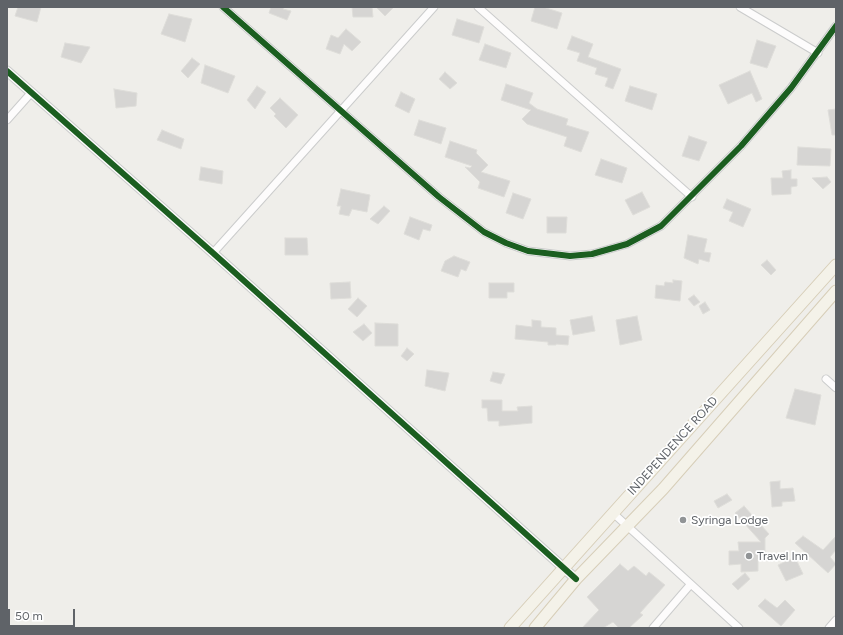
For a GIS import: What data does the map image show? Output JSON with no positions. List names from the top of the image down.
{
  "streets": {
    "main road": ["INDEPENDENCE ROAD"]
  },
  "places": ["Syringa Lodge", "Travel Inn"],
  "scale_bar": "50 m"
}
